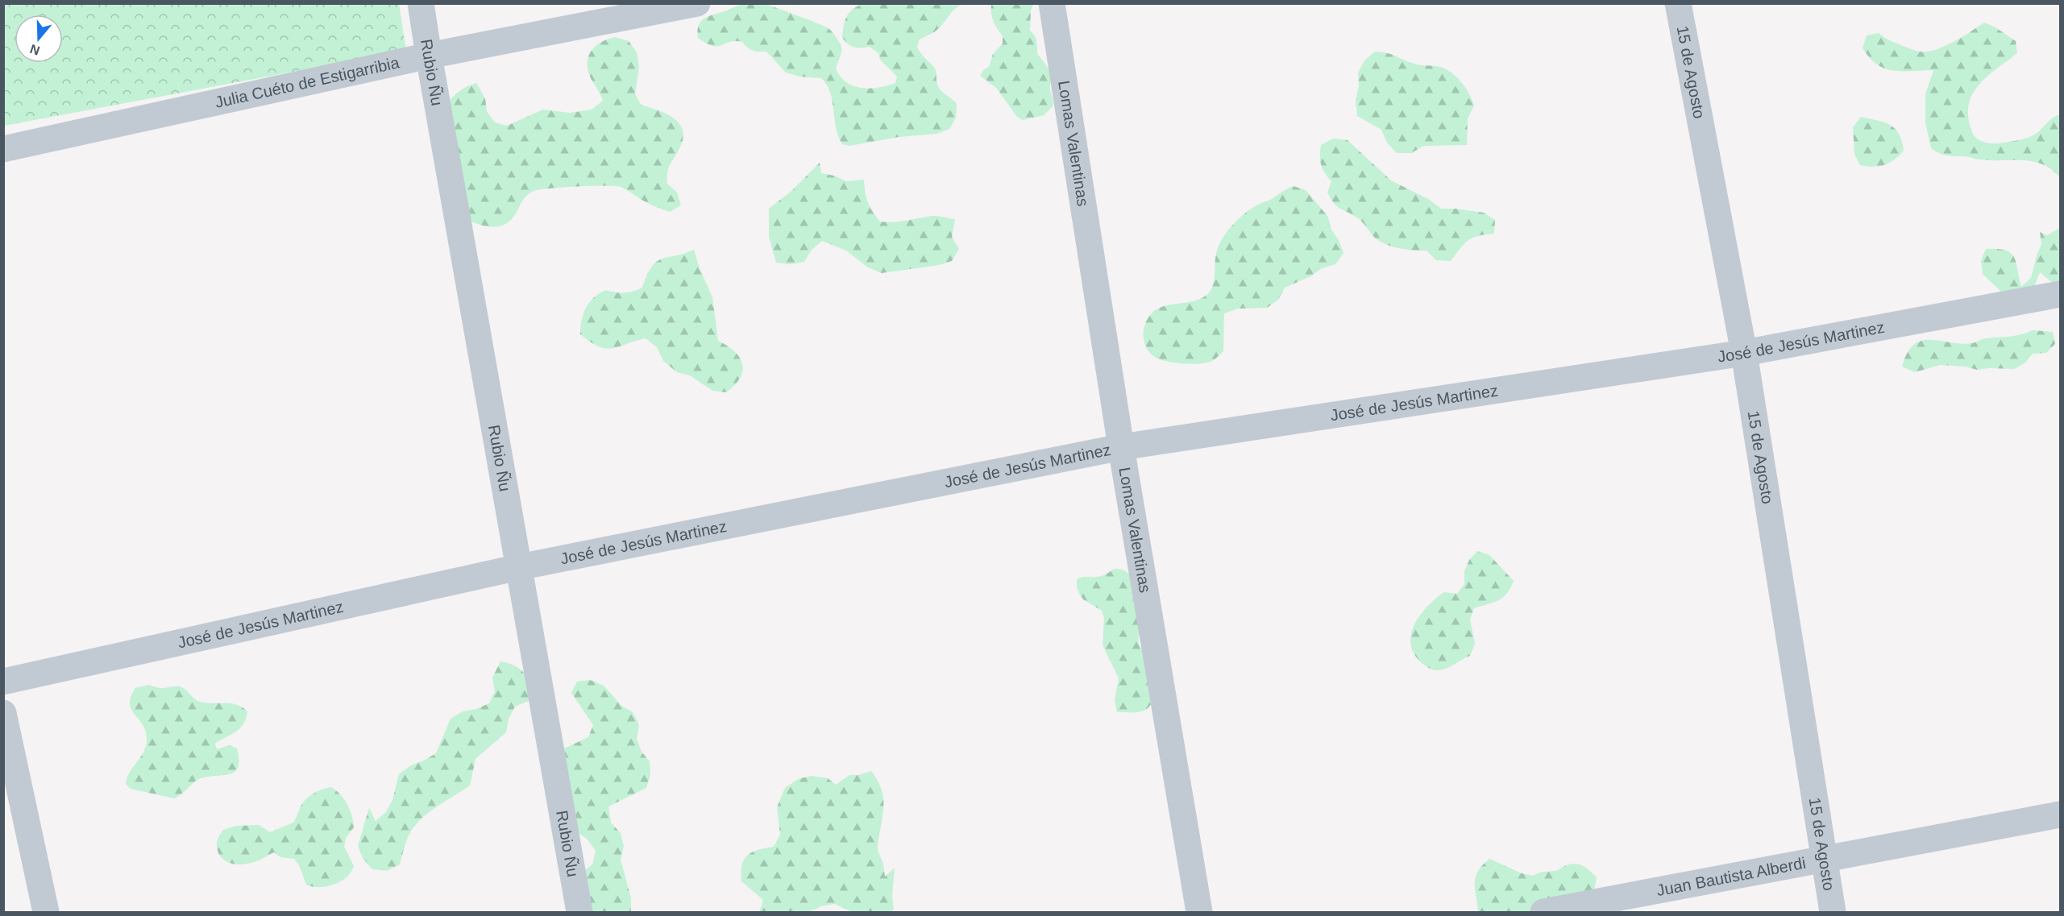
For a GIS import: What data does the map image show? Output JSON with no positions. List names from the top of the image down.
{
  "streets": {
    "street": [
      "15 de Agosto",
      "Rubio Ñu",
      "Julia Cuéto de Estigarribia",
      "Lomas Valentinas",
      "José de Jesús Martinez",
      "Juan Bautista Alberdi"
    ]
  },
  "crossings": [
    ["15 de Agosto", "José de Jesús Martinez"],
    ["15 de Agosto", "Juan Bautista Alberdi"],
    ["Rubio Ñu", "Julia Cuéto de Estigarribia"],
    ["Rubio Ñu", "José de Jesús Martinez"],
    ["Lomas Valentinas", "José de Jesús Martinez"]
  ],
  "north": "bottom"
}
